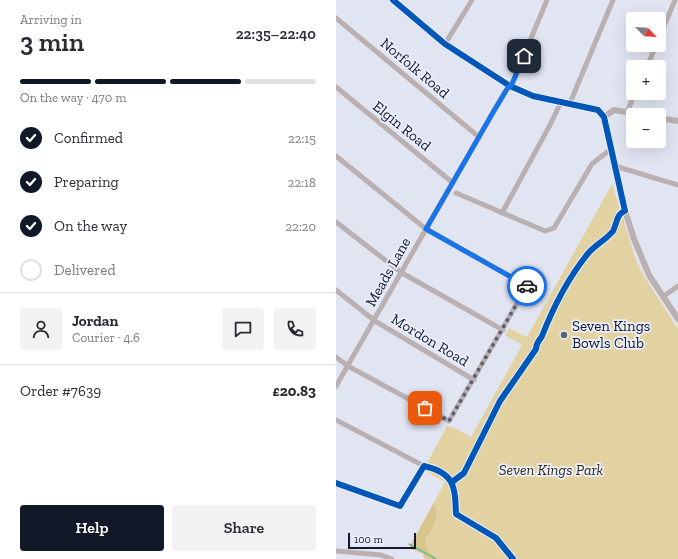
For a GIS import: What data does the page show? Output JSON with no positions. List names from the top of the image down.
{
  "streets": {
    "street": [
      "Norfolk Road",
      "Elgin Road",
      "Meads Lane",
      "Mordon Road"
    ]
  },
  "crossings": [
    ["Norfolk Road", "Meads Lane"],
    ["Elgin Road", "Meads Lane"],
    ["Meads Lane", "Mordon Road"]
  ],
  "parks": ["Seven Kings Park"],
  "places": ["Seven Kings Bowls Club"],
  "scale_bar": "100 m",
  "north": "bottom right",
  "page": {
    "heading": ["3 min", "Arriving in", "22:35–22:40"],
    "panel": [
      "Jordan",
      "Courier · 4.6",
      "Order #7639",
      "£20.83"
    ],
    "map_buttons": ["+", "−"],
    "bar": "On the way · 470 m",
    "list": [
      ["Confirmed", "22:15"],
      ["Preparing", "22:18"],
      ["On the way", "22:20"],
      "Delivered"
    ],
    "buttons": ["Help", "Share"],
    "scale": "100 m"
  }
}
